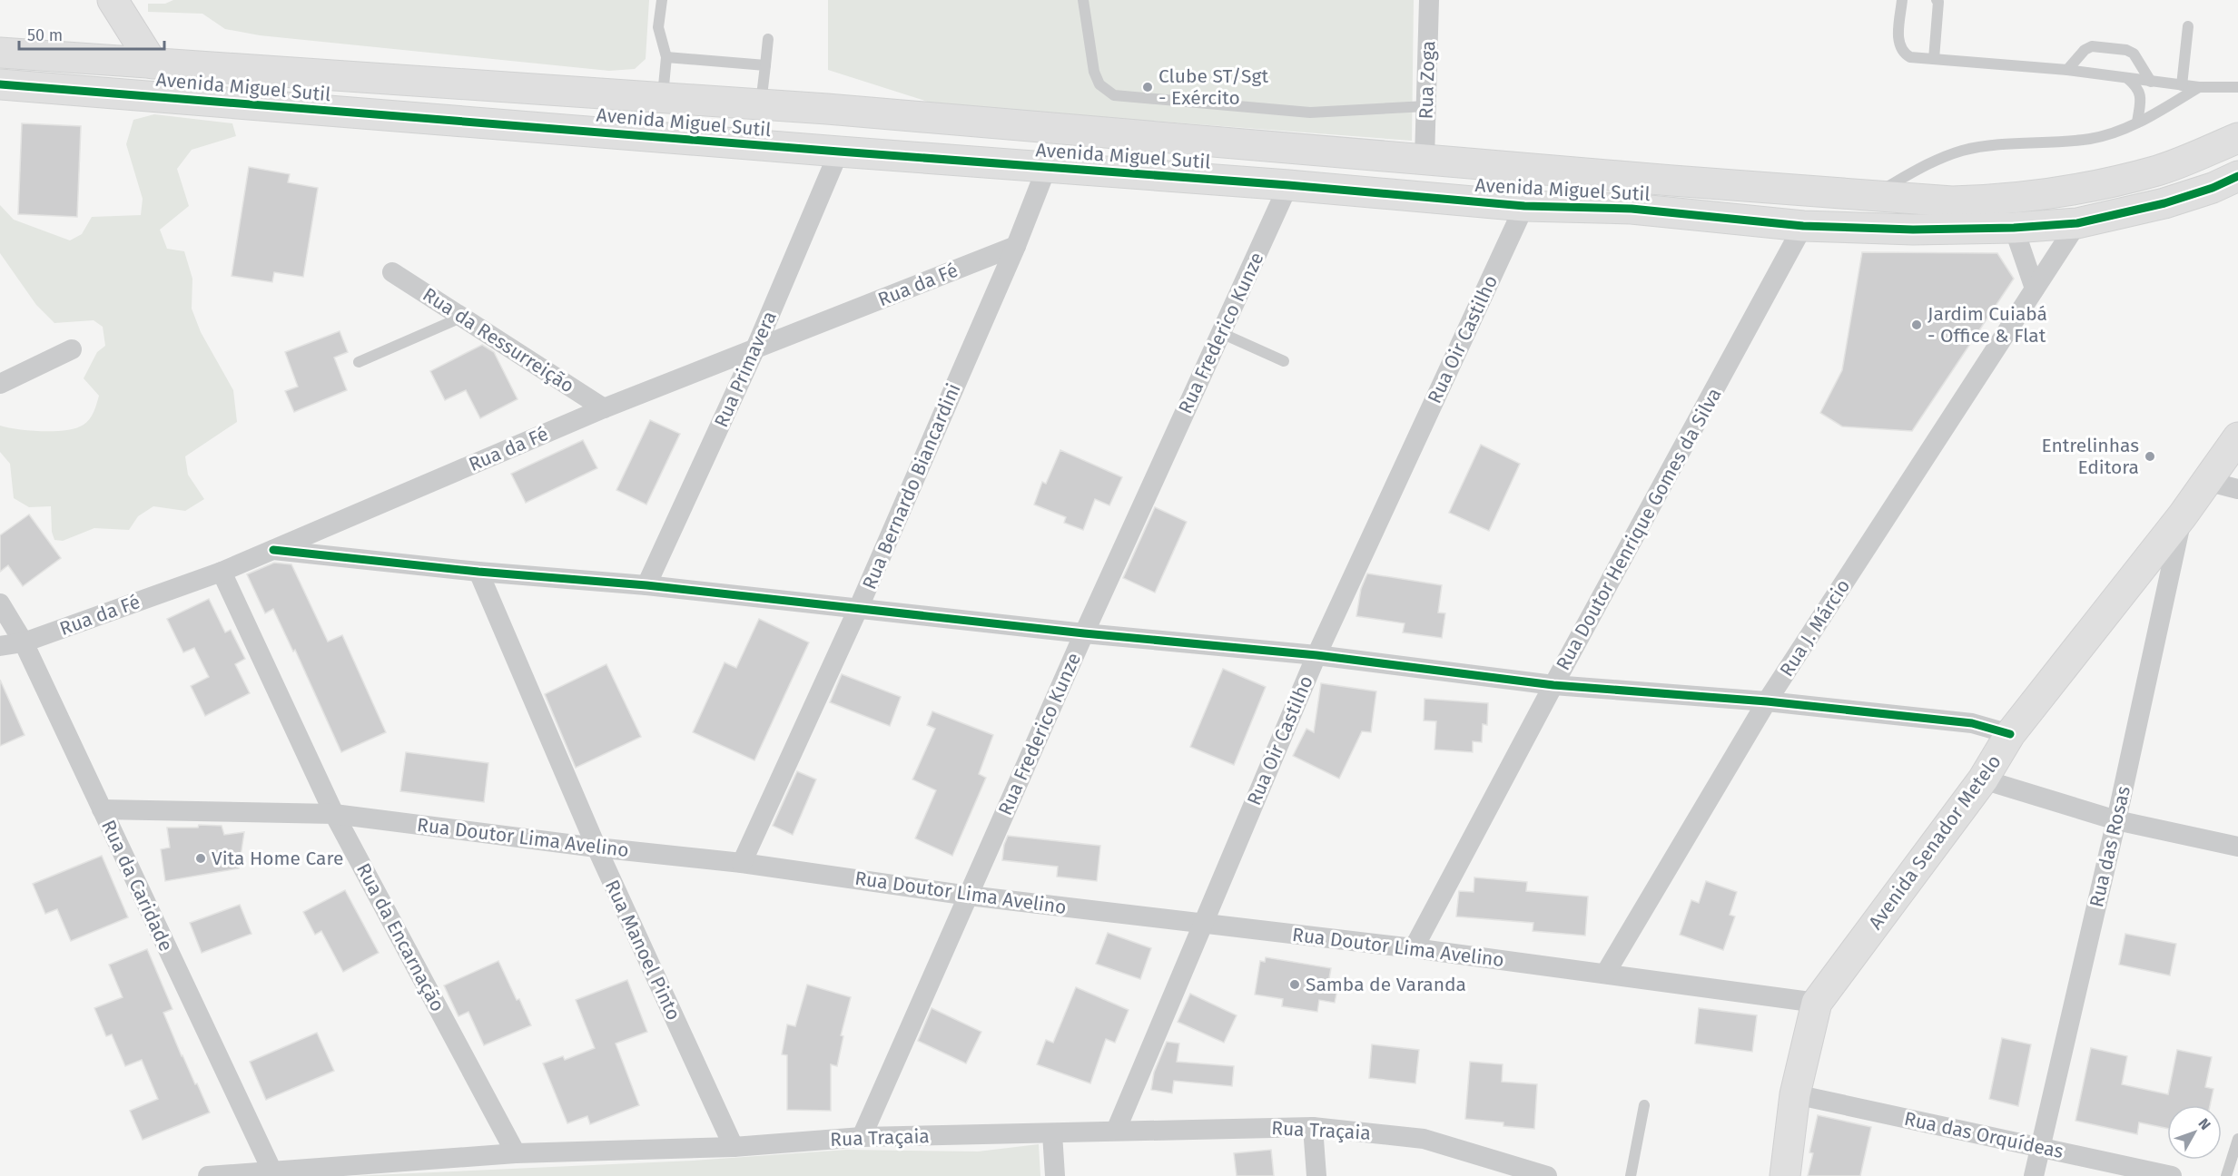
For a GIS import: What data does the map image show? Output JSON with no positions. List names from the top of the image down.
{
  "streets": {
    "main road": ["Avenida Miguel Sutil", "Avenida Senador Metelo"],
    "street": [
      "Rua Zoga",
      "Rua da Fé",
      "Rua Frederico Kunze",
      "Rua Oir Castilho",
      "Rua da Ressurreição",
      "Rua Primavera",
      "Rua Bernardo Biancardini",
      "Rua Doutor Henrique Gomes da Silva",
      "Rua J. Márcio",
      "Rua Doutor Lima Avelino",
      "Rua das Rosas",
      "Rua da Caridade",
      "Rua da Encarnação",
      "Rua Manoel Pinto",
      "Rua Traçaia",
      "Rua das Orquídeas"
    ]
  },
  "crossings": [
    ["Rua Zoga", "Avenida Miguel Sutil"],
    ["Avenida Miguel Sutil", "Rua Frederico Kunze"],
    ["Avenida Miguel Sutil", "Rua Oir Castilho"],
    ["Avenida Miguel Sutil", "Rua Primavera"],
    ["Avenida Miguel Sutil", "Rua Bernardo Biancardini"],
    ["Avenida Miguel Sutil", "Rua Doutor Henrique Gomes da Silva"],
    ["Avenida Miguel Sutil", "Rua J. Márcio"],
    ["Rua da Fé", "Rua da Ressurreição"],
    ["Rua da Fé", "Rua Primavera"],
    ["Rua da Fé", "Rua Bernardo Biancardini"],
    ["Rua da Fé", "Rua da Caridade"],
    ["Rua da Fé", "Rua da Encarnação"],
    ["Rua Frederico Kunze", "Rua Doutor Lima Avelino"],
    ["Rua Frederico Kunze", "Rua Traçaia"],
    ["Rua Oir Castilho", "Rua Doutor Lima Avelino"],
    ["Rua Oir Castilho", "Rua Traçaia"],
    ["Rua Bernardo Biancardini", "Rua Doutor Lima Avelino"],
    ["Rua Doutor Henrique Gomes da Silva", "Rua Doutor Lima Avelino"],
    ["Rua J. Márcio", "Rua Doutor Lima Avelino"],
    ["Rua Doutor Lima Avelino", "Avenida Senador Metelo"],
    ["Rua Doutor Lima Avelino", "Rua da Caridade"],
    ["Rua Doutor Lima Avelino", "Rua da Encarnação"],
    ["Rua Doutor Lima Avelino", "Rua Manoel Pinto"],
    ["Avenida Senador Metelo", "Rua das Rosas"],
    ["Avenida Senador Metelo", "Rua das Orquídeas"],
    ["Rua das Rosas", "Rua das Orquídeas"],
    ["Rua da Caridade", "Rua Traçaia"],
    ["Rua da Encarnação", "Rua Traçaia"],
    ["Rua Manoel Pinto", "Rua Traçaia"]
  ],
  "places": [
    "Clube ST/Sgt - Exército",
    "Jardim Cuiabá - Office & Flat",
    "Entrelinhas Editora",
    "Vita Home Care",
    "Samba de Varanda"
  ],
  "scale_bar": "50 m",
  "north": "top right"
}
